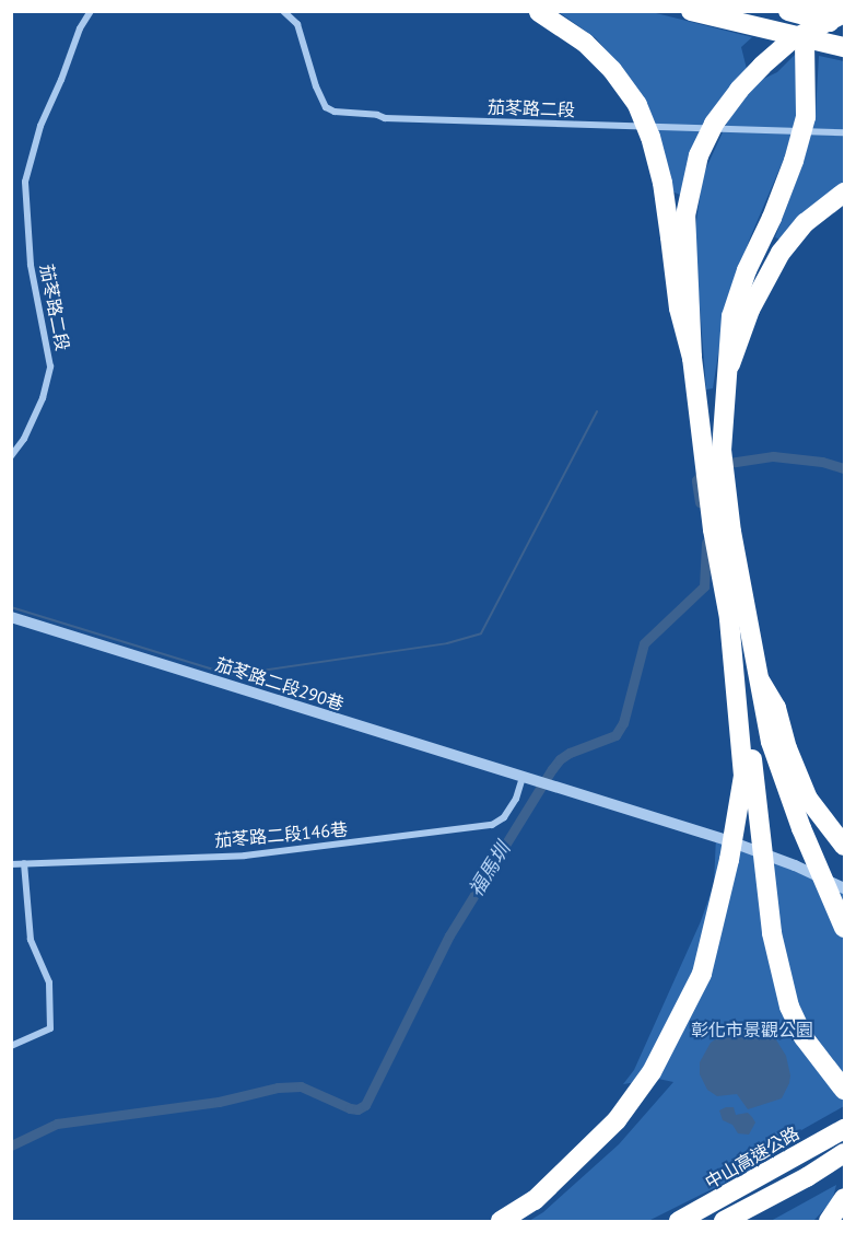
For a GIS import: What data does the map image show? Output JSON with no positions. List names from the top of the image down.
{
  "streets": {
    "highway": ["中山高速公路"],
    "street": ["茄苳路二段", "茄苳路二段290巷", "茄苳路二段146巷"]
  },
  "crossings": [
    ["茄苳路二段290巷", "茄苳路二段146巷"]
  ],
  "water": ["福馬圳"],
  "parks": ["彰化市景觀公園"]
}
